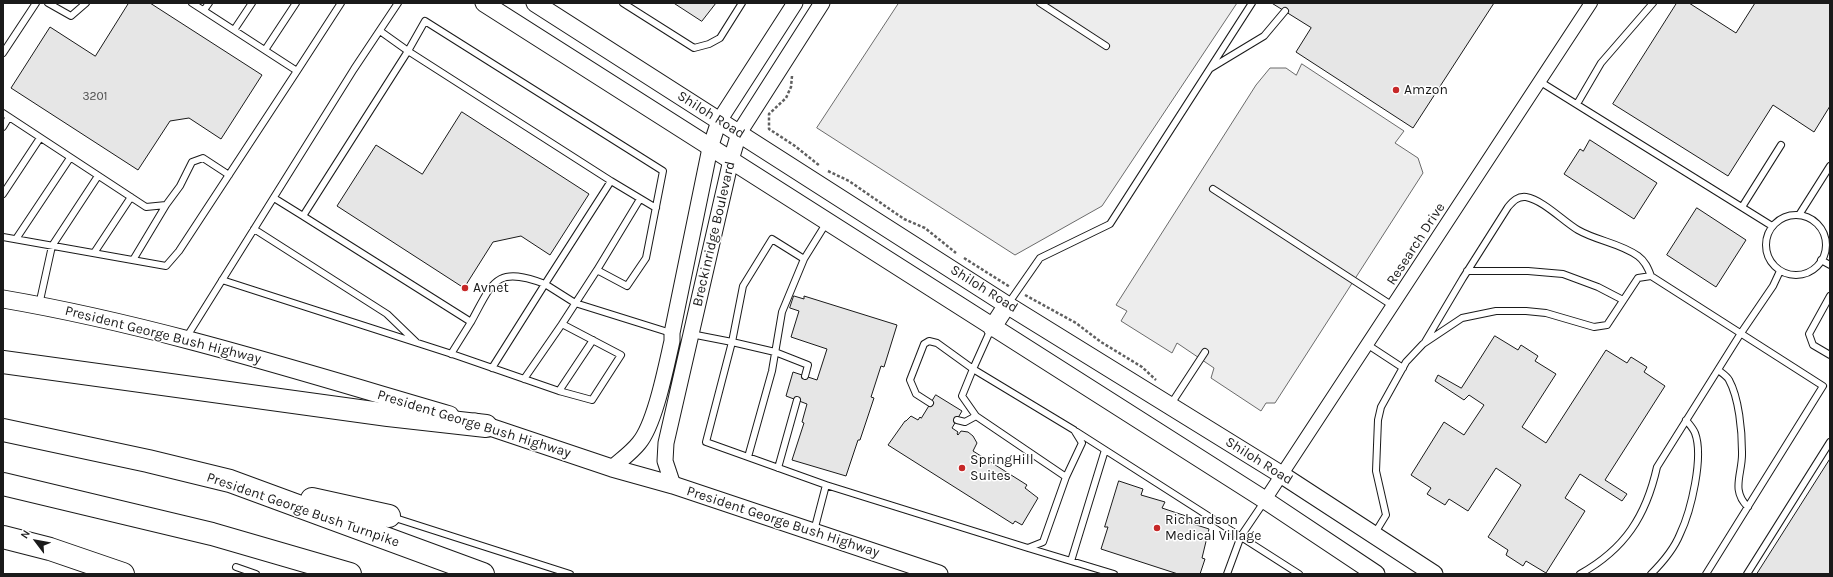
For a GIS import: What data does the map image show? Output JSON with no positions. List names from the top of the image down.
{
  "streets": {
    "highway": ["President George Bush Turnpike"],
    "main road": ["Shiloh Road", "President George Bush Highway"],
    "street": ["Breckinridge Boulevard", "Research Drive"]
  },
  "crossings": [
    ["Shiloh Road", "Breckinridge Boulevard"],
    ["Shiloh Road", "Research Drive"],
    ["Breckinridge Boulevard", "President George Bush Highway"]
  ],
  "places": [
    "Amzon",
    "Avnet",
    "SpringHill Suites",
    "Richardson Medical Village"
  ],
  "house_numbers": ["3201"],
  "north": "top left"
}
